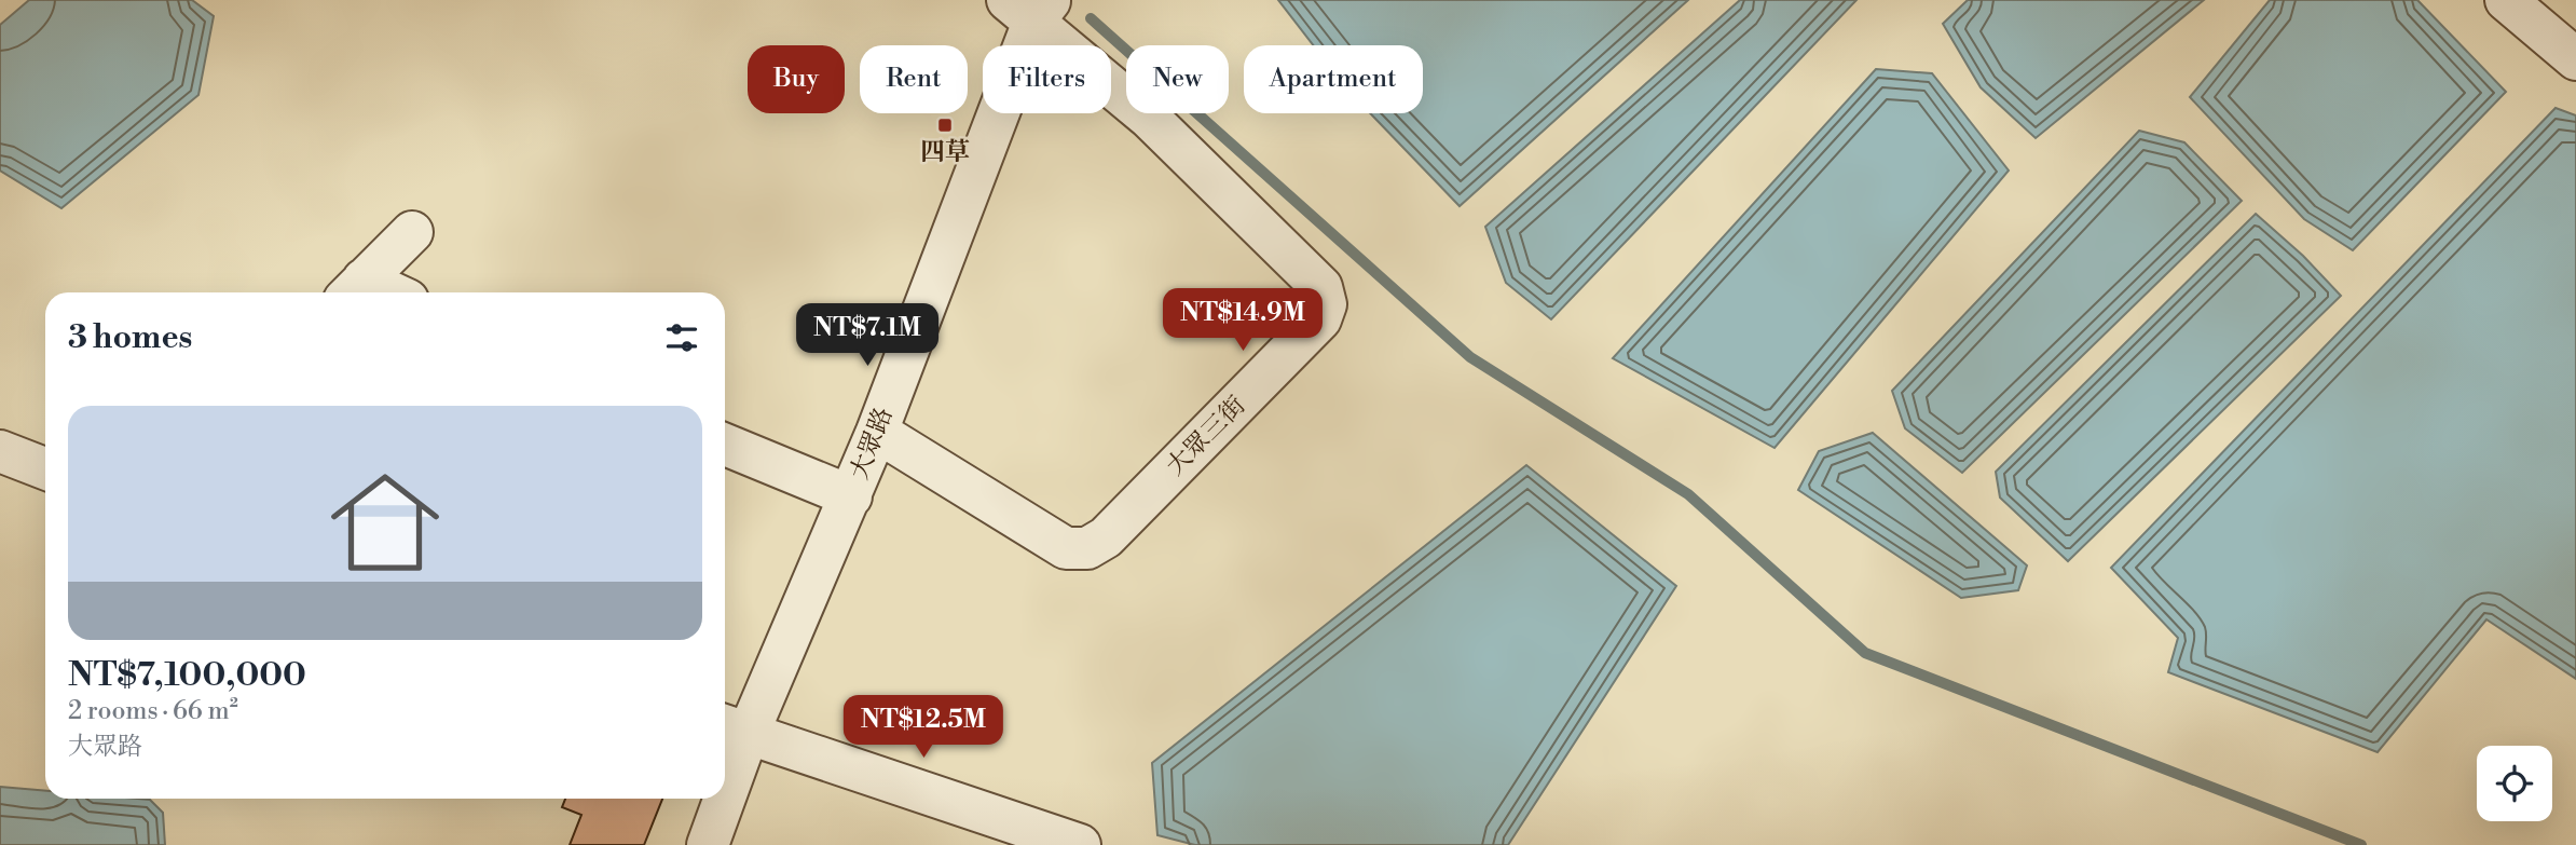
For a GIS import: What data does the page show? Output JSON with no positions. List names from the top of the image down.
{
  "streets": {
    "street": ["大眾三街", "大眾路"]
  },
  "crossings": [
    ["大眾三街", "大眾路"]
  ],
  "places": {
    "transit": ["四草"]
  },
  "page": {
    "chip": [
      "Buy",
      "Rent",
      "Filters",
      "New",
      "Apartment"
    ],
    "price": ["NT$14.9M", "NT$7.1M", "NT$12.5M"],
    "heading": "3 homes",
    "list": [
      {
        "name": "NT$7,100,000",
        "note": "2 rooms · 66 m² · 大眾路"
      }
    ]
  }
}
